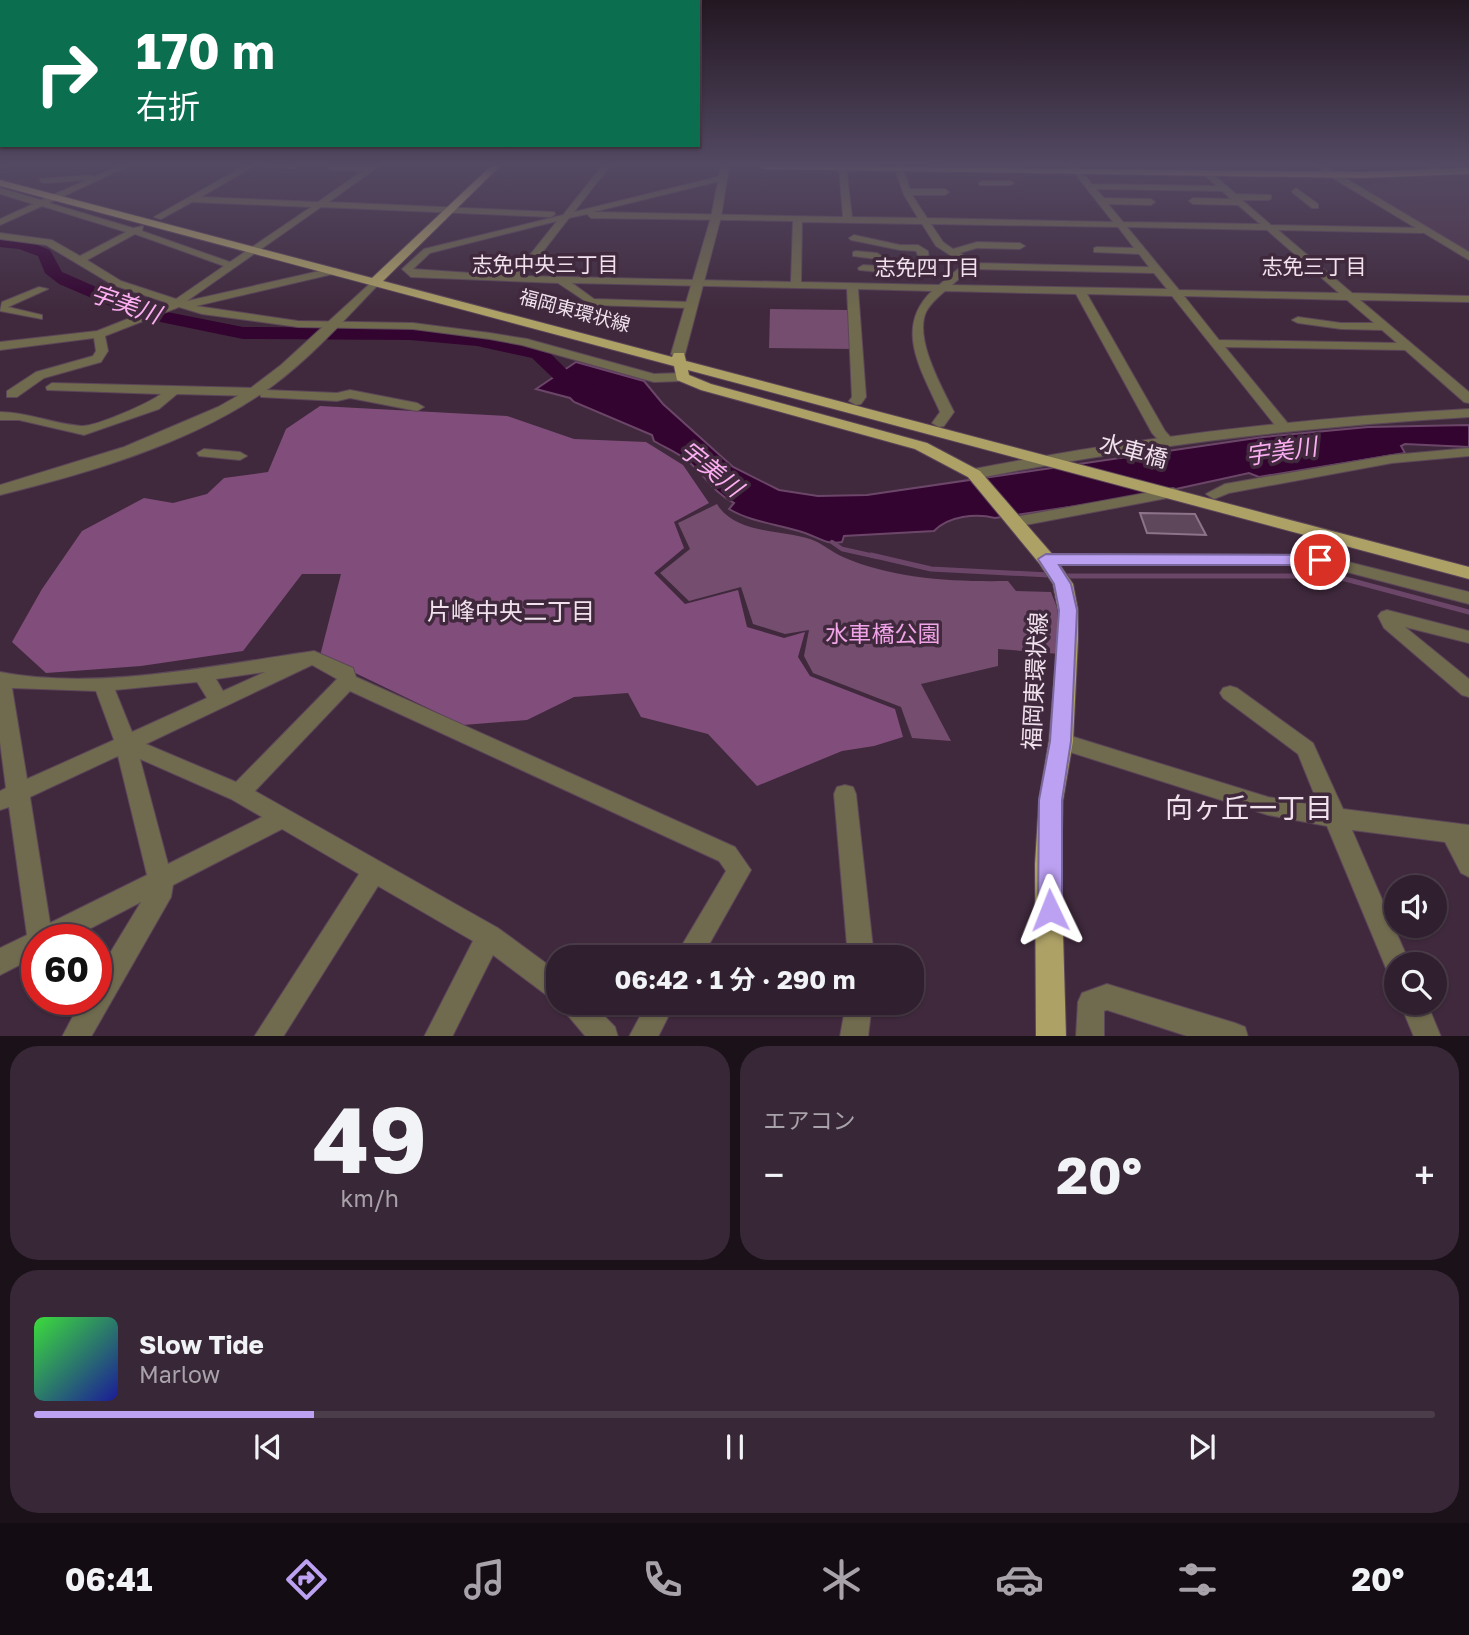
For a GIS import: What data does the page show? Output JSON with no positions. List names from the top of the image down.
{
  "streets": {
    "main road": ["福岡東環状線", "水車橋"]
  },
  "crossings": [
    ["福岡東環状線", "水車橋"]
  ],
  "districts": [
    "志免中央三丁目",
    "志免三丁目",
    "志免四丁目",
    "片峰中央二丁目",
    "向ヶ丘一丁目"
  ],
  "water": ["宇美川"],
  "parks": ["水車橋公園"],
  "page": {
    "turn": ["170 m", "右折"],
    "limit": "60",
    "trip": "06:42 · 1 分 · 290 m",
    "tile": [
      ["49", "km/h"],
      "エアコン"
    ],
    "heat": ["−", "20°", "+"],
    "song": ["Slow Tide", "Marlow"],
    "tabs": ["06:41", "20°"]
  }
}
